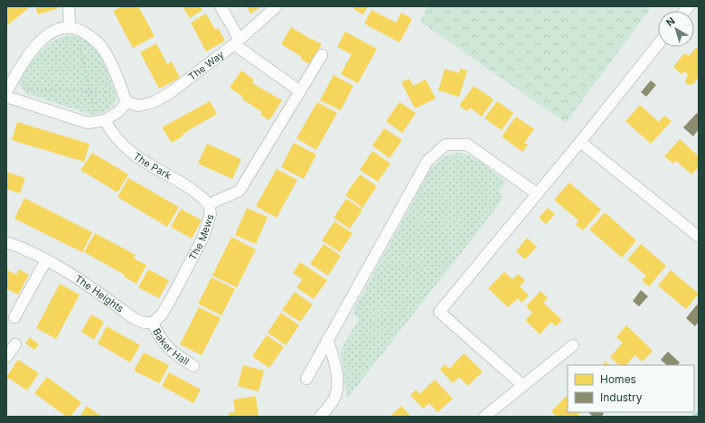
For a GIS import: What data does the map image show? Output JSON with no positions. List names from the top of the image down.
{
  "streets": {
    "street": [
      "The Way",
      "The Park",
      "The Mews",
      "The Heights",
      "Baker Hall"
    ]
  },
  "crossings": [
    ["The Park", "The Mews"],
    ["The Mews", "The Heights"],
    ["The Mews", "Baker Hall"],
    ["The Heights", "Baker Hall"]
  ],
  "legend": ["Homes", "Industry"],
  "north": "top left"
}
